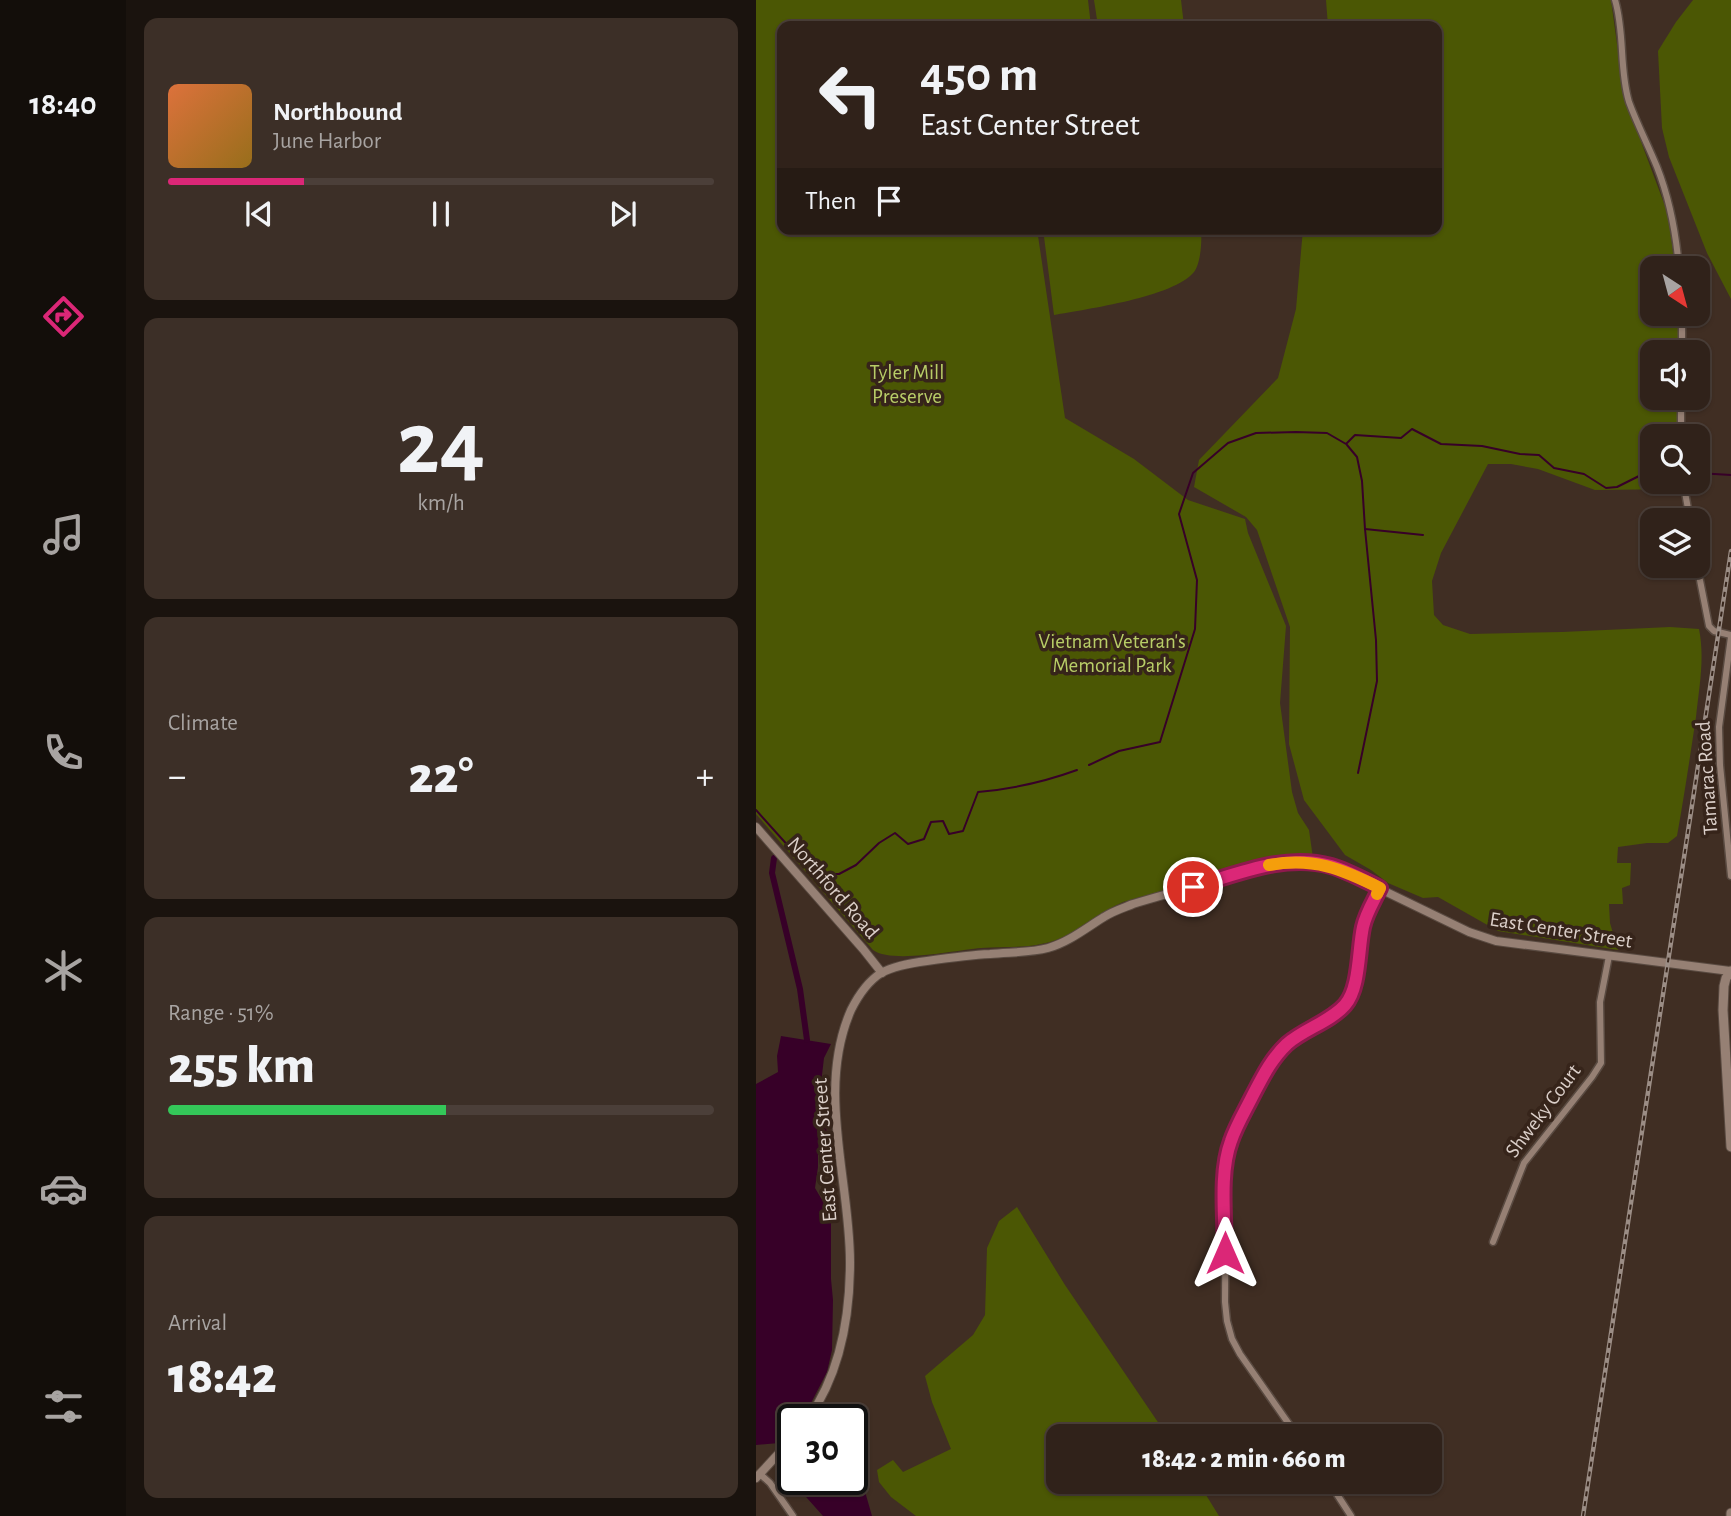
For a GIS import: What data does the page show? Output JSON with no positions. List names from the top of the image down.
{
  "streets": {
    "street": [
      "Tamarac Road",
      "Northford Road",
      "East Center Street",
      "Shweky Court"
    ]
  },
  "crossings": [
    ["Northford Road", "East Center Street"],
    ["East Center Street", "Shweky Court"]
  ],
  "parks": ["Tyler Mill Preserve", "Vietnam Veteran's Memorial Park"],
  "north": "bottom right",
  "page": {
    "tabs": "18:40",
    "turn": ["450 m", "East Center Street"],
    "song": ["Northbound", "June Harbor"],
    "then": "Then",
    "tile": [
      ["24", "km/h"],
      "Climate",
      ["Range · 51%", "255 km"],
      ["Arrival", "18:42"]
    ],
    "heat": ["−", "22°", "+"],
    "limit": "30",
    "trip": "18:42 · 2 min · 660 m"
  }
}
